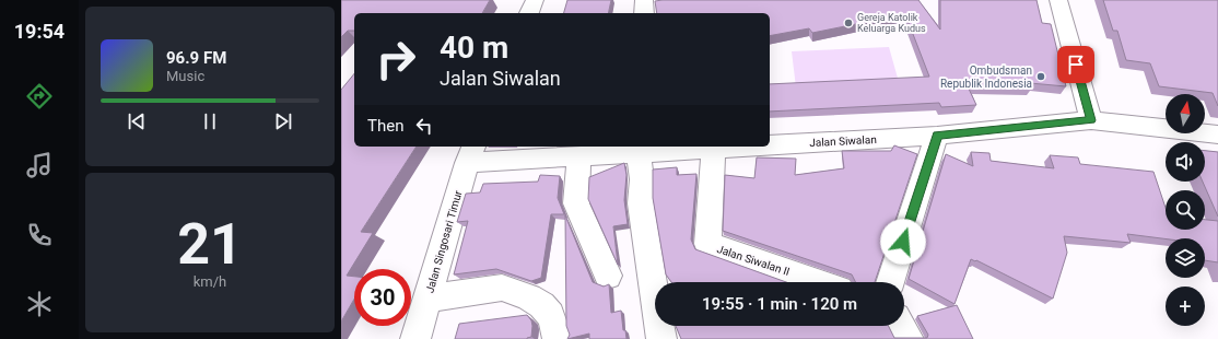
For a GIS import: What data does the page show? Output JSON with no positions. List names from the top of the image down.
{
  "streets": {
    "street": ["Jalan Siwalan", "Jalan Singosari Timur", "Jalan Siwalan II"]
  },
  "crossings": [
    ["Jalan Siwalan", "Jalan Singosari Timur"],
    ["Jalan Siwalan", "Jalan Siwalan II"]
  ],
  "places": ["Gereja Katolik Keluarga Kudus", "Ombudsman Republik Indonesia"],
  "north": "top",
  "page": {
    "tabs": "19:54",
    "turn": ["40 m", "Jalan Siwalan"],
    "song": ["96.9 FM", "Music"],
    "map_buttons": "+",
    "then": "Then",
    "tile": ["21", "km/h"],
    "limit": "30",
    "trip": "19:55 · 1 min · 120 m"
  }
}
